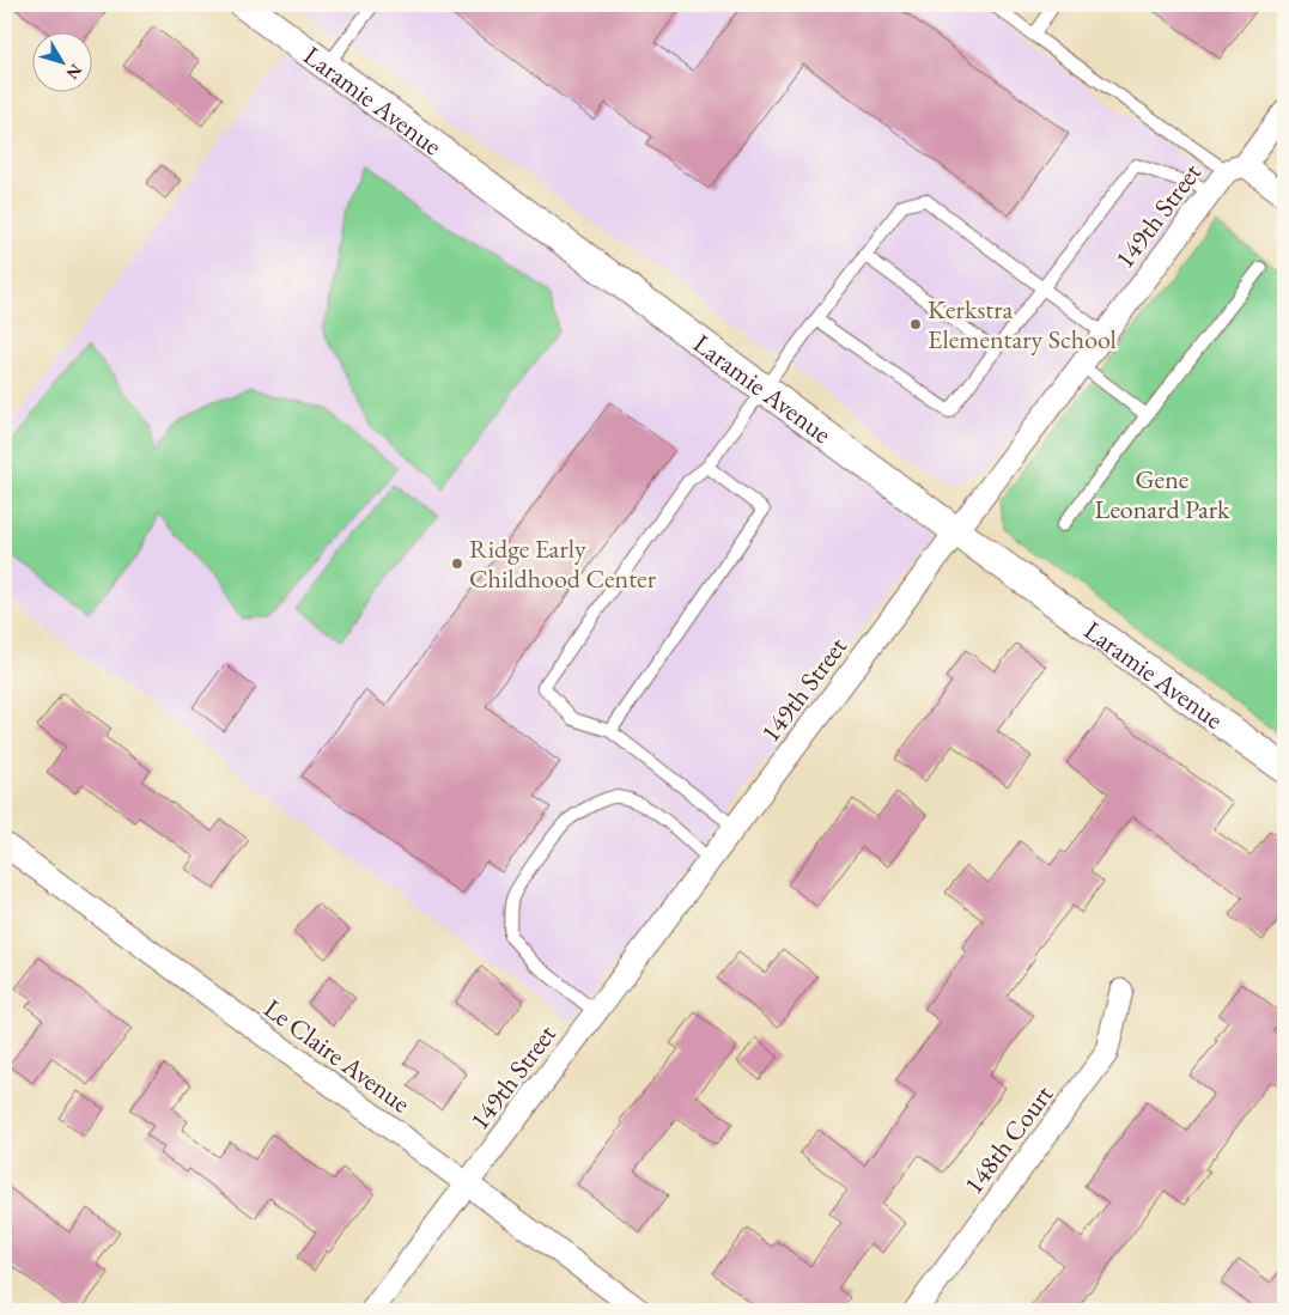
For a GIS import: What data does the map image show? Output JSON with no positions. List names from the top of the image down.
{
  "streets": {
    "street": [
      "Laramie Avenue",
      "149th Street",
      "Le Claire Avenue",
      "148th Court"
    ]
  },
  "crossings": [
    ["Laramie Avenue", "149th Street"],
    ["149th Street", "Le Claire Avenue"]
  ],
  "parks": ["Gene Leonard Park"],
  "places": ["Kerkstra Elementary School", "Ridge Early Childhood Center"],
  "north": "bottom right"
}
